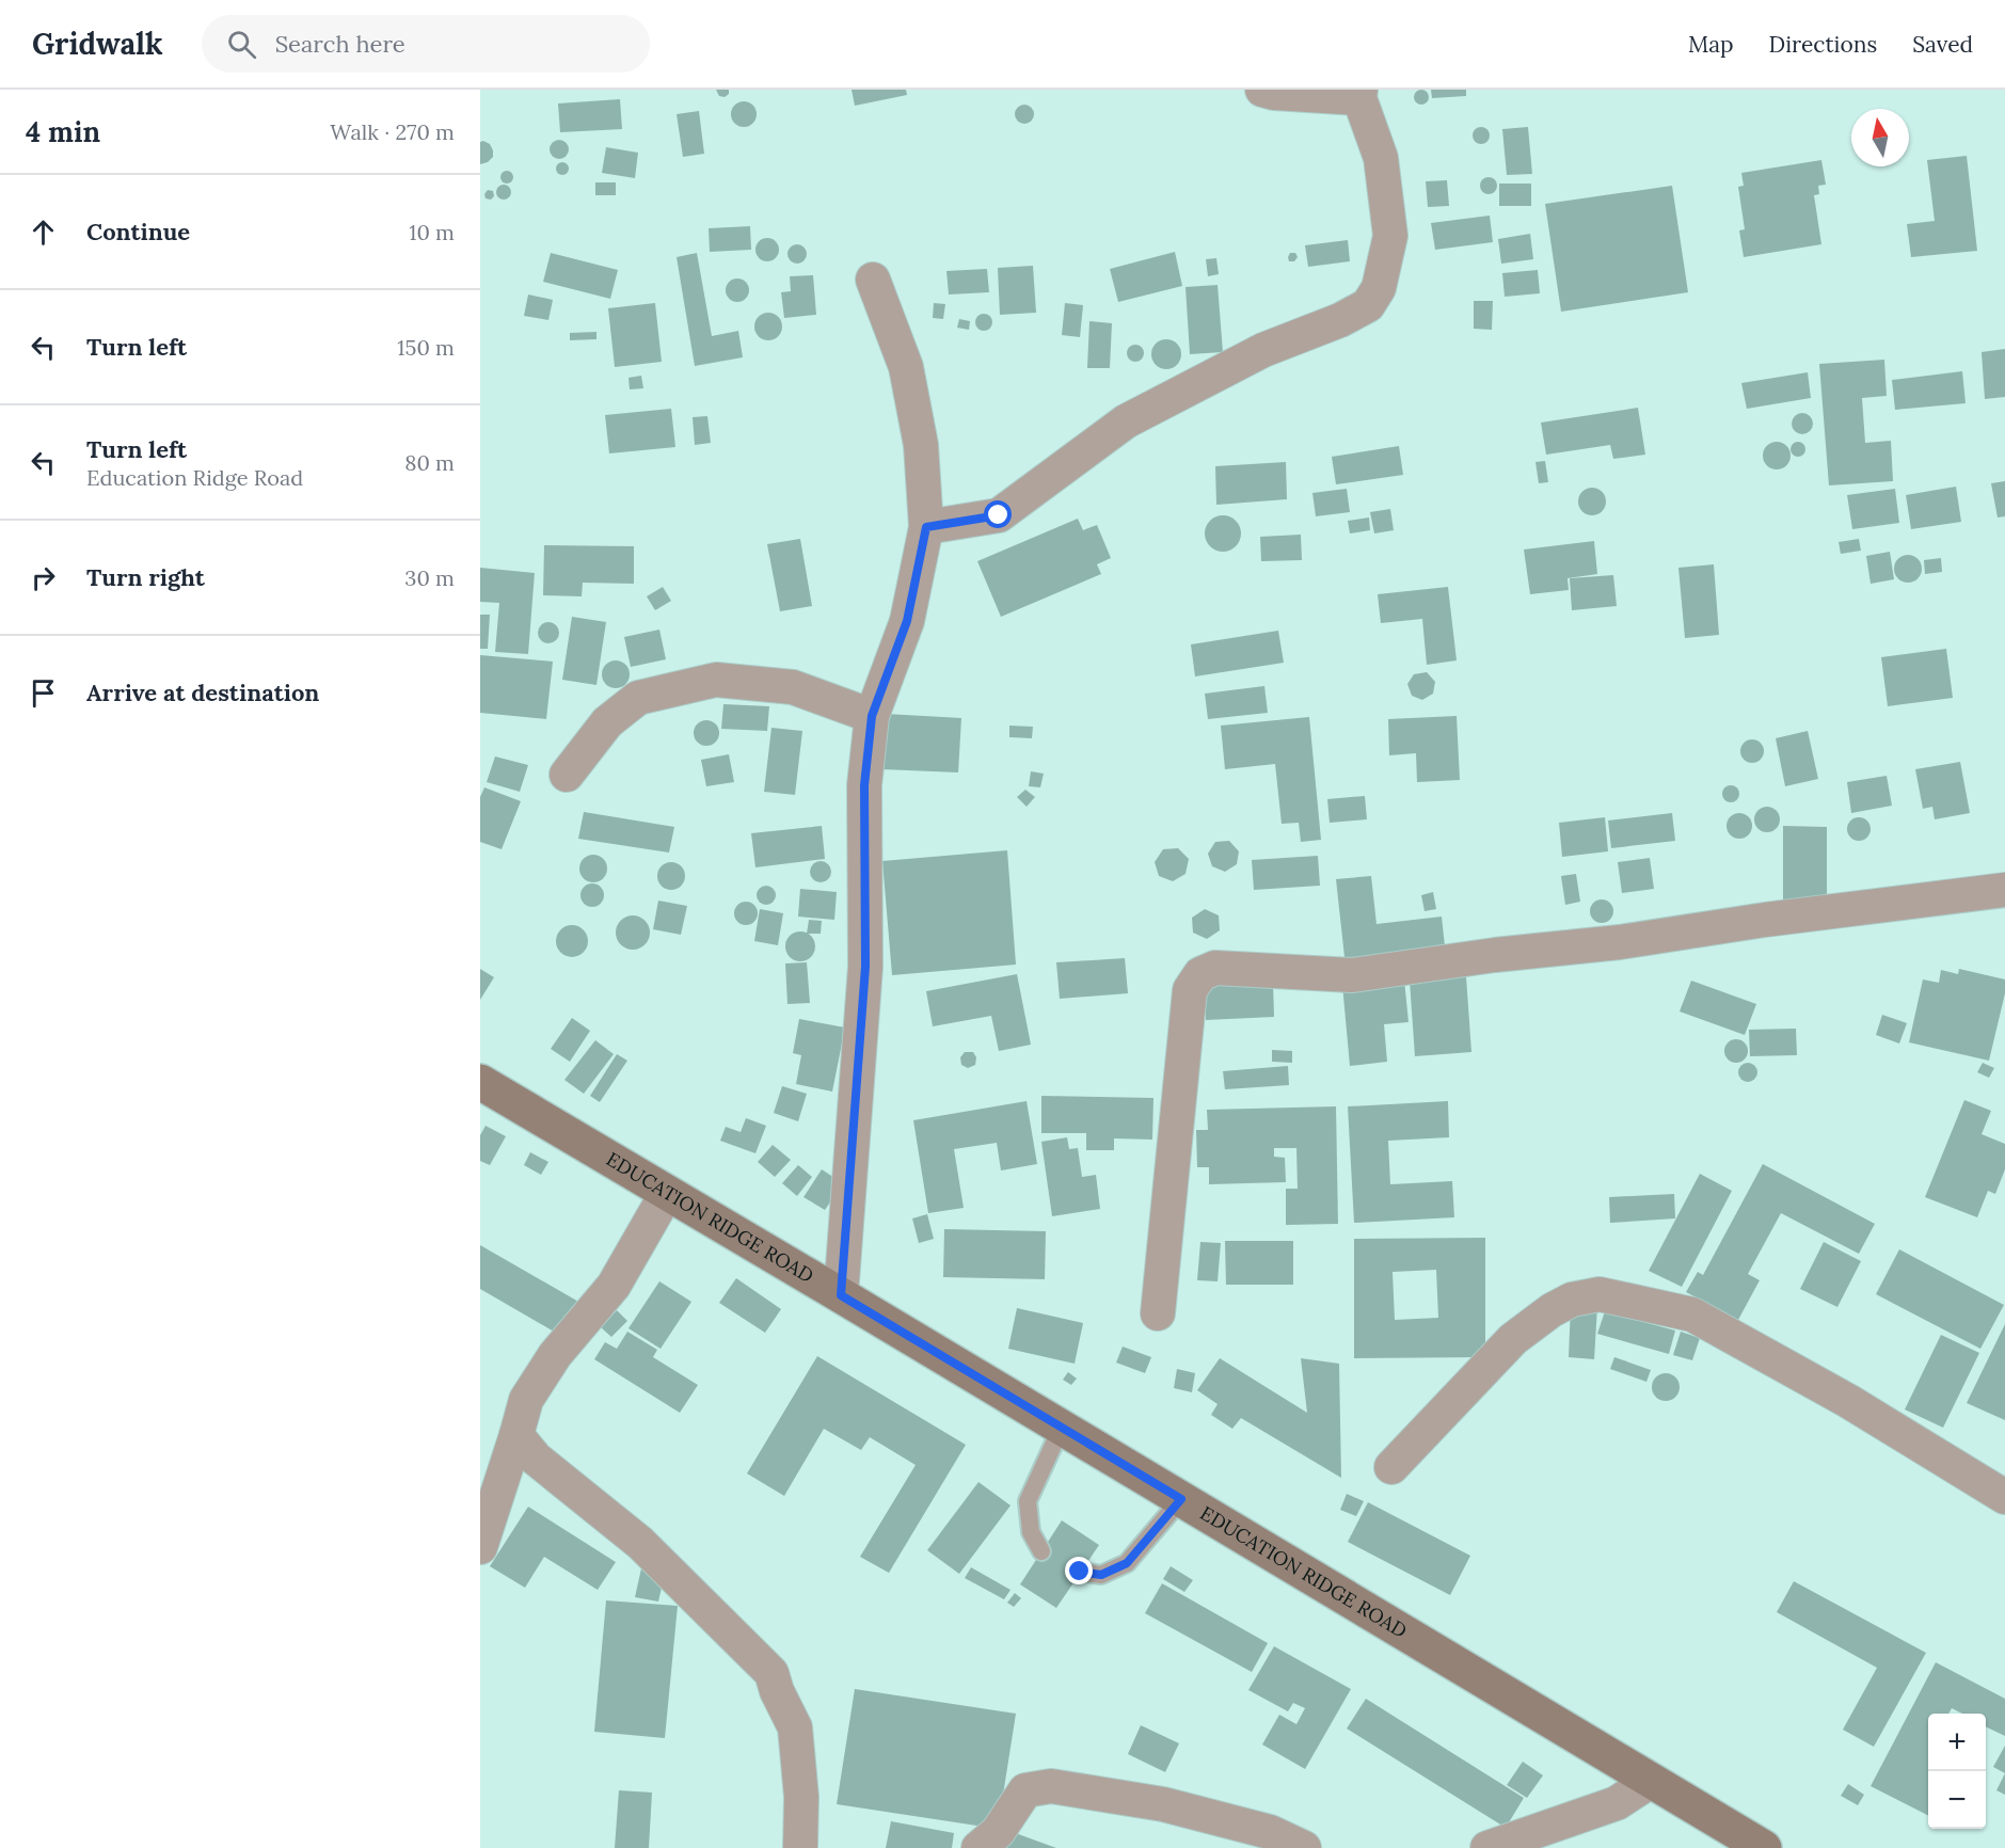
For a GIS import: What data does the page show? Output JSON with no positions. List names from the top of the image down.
{
  "streets": {
    "main road": ["EDUCATION RIDGE ROAD"]
  },
  "north": "top",
  "page": {
    "header": "Gridwalk",
    "search": "Search here",
    "nav": ["Map", "Directions", "Saved"],
    "heading": ["4 min", "Walk · 270 m"],
    "list": [
      ["Continue", "10 m"],
      ["Turn left", "150 m"],
      ["Turn left", "Education Ridge Road", "80 m"],
      ["Turn right", "30 m"],
      "Arrive at destination"
    ],
    "map_buttons": ["+", "−"]
  }
}
